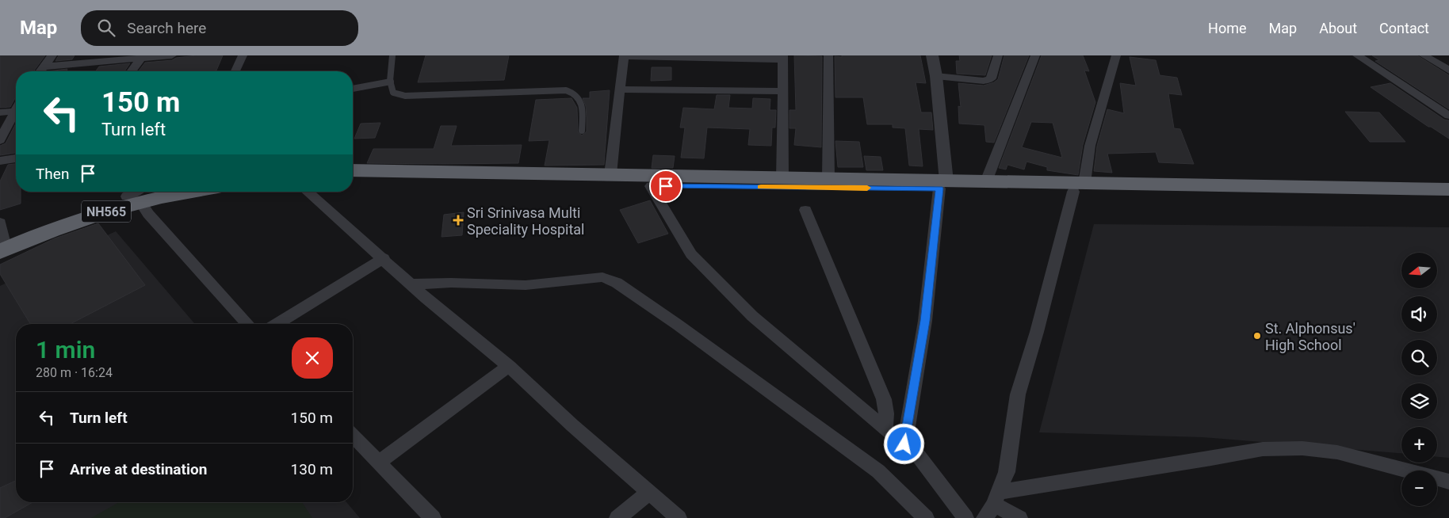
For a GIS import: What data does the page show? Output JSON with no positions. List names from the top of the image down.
{
  "streets": {
    "highway": ["NH565"]
  },
  "places": {
    "health": ["Sri Srinivasa Multi Speciality Hospital"],
    "other": ["St. Alphonsus' High School"]
  },
  "north": "left",
  "page": {
    "header": "Map",
    "search": "Search here",
    "nav": [
      "Home",
      "Map",
      "About",
      "Contact"
    ],
    "turn": ["150 m", "Turn left"],
    "then": "Then",
    "map_buttons": ["+", "−"],
    "heading": ["1 min", "280 m · 16:24"],
    "list": [
      {
        "name": "Turn left",
        "value": "150 m"
      },
      {
        "name": "Arrive at destination",
        "value": "130 m"
      }
    ]
  }
}
